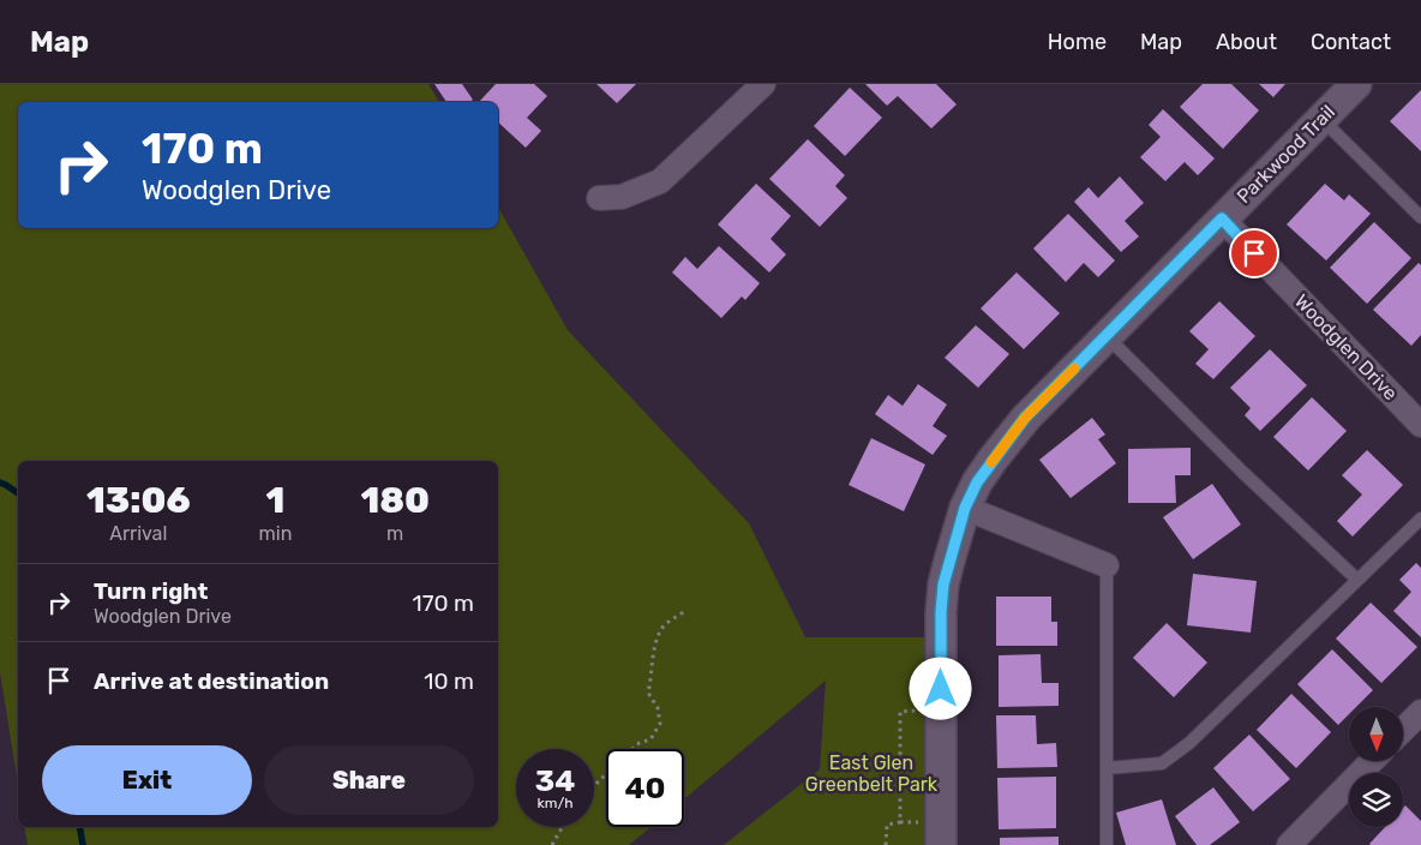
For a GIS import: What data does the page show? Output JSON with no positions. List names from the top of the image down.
{
  "streets": {
    "street": ["Parkwood Trail", "Woodglen Drive"]
  },
  "crossings": [
    ["Parkwood Trail", "Woodglen Drive"]
  ],
  "parks": ["East Glen Greenbelt Park"],
  "north": "bottom",
  "page": {
    "header": "Map",
    "nav": [
      "Home",
      "Map",
      "About",
      "Contact"
    ],
    "turn": ["170 m", "Woodglen Drive"],
    "eta": [
      "13:06",
      "Arrival",
      "1",
      "min",
      "180",
      "m"
    ],
    "list": [
      {
        "name": "Turn right",
        "note": "Woodglen Drive",
        "value": "170 m"
      },
      {
        "name": "Arrive at destination",
        "value": "10 m"
      }
    ],
    "buttons": ["Exit", "Share"],
    "speed": "34 km/h",
    "limit": "40"
  }
}
